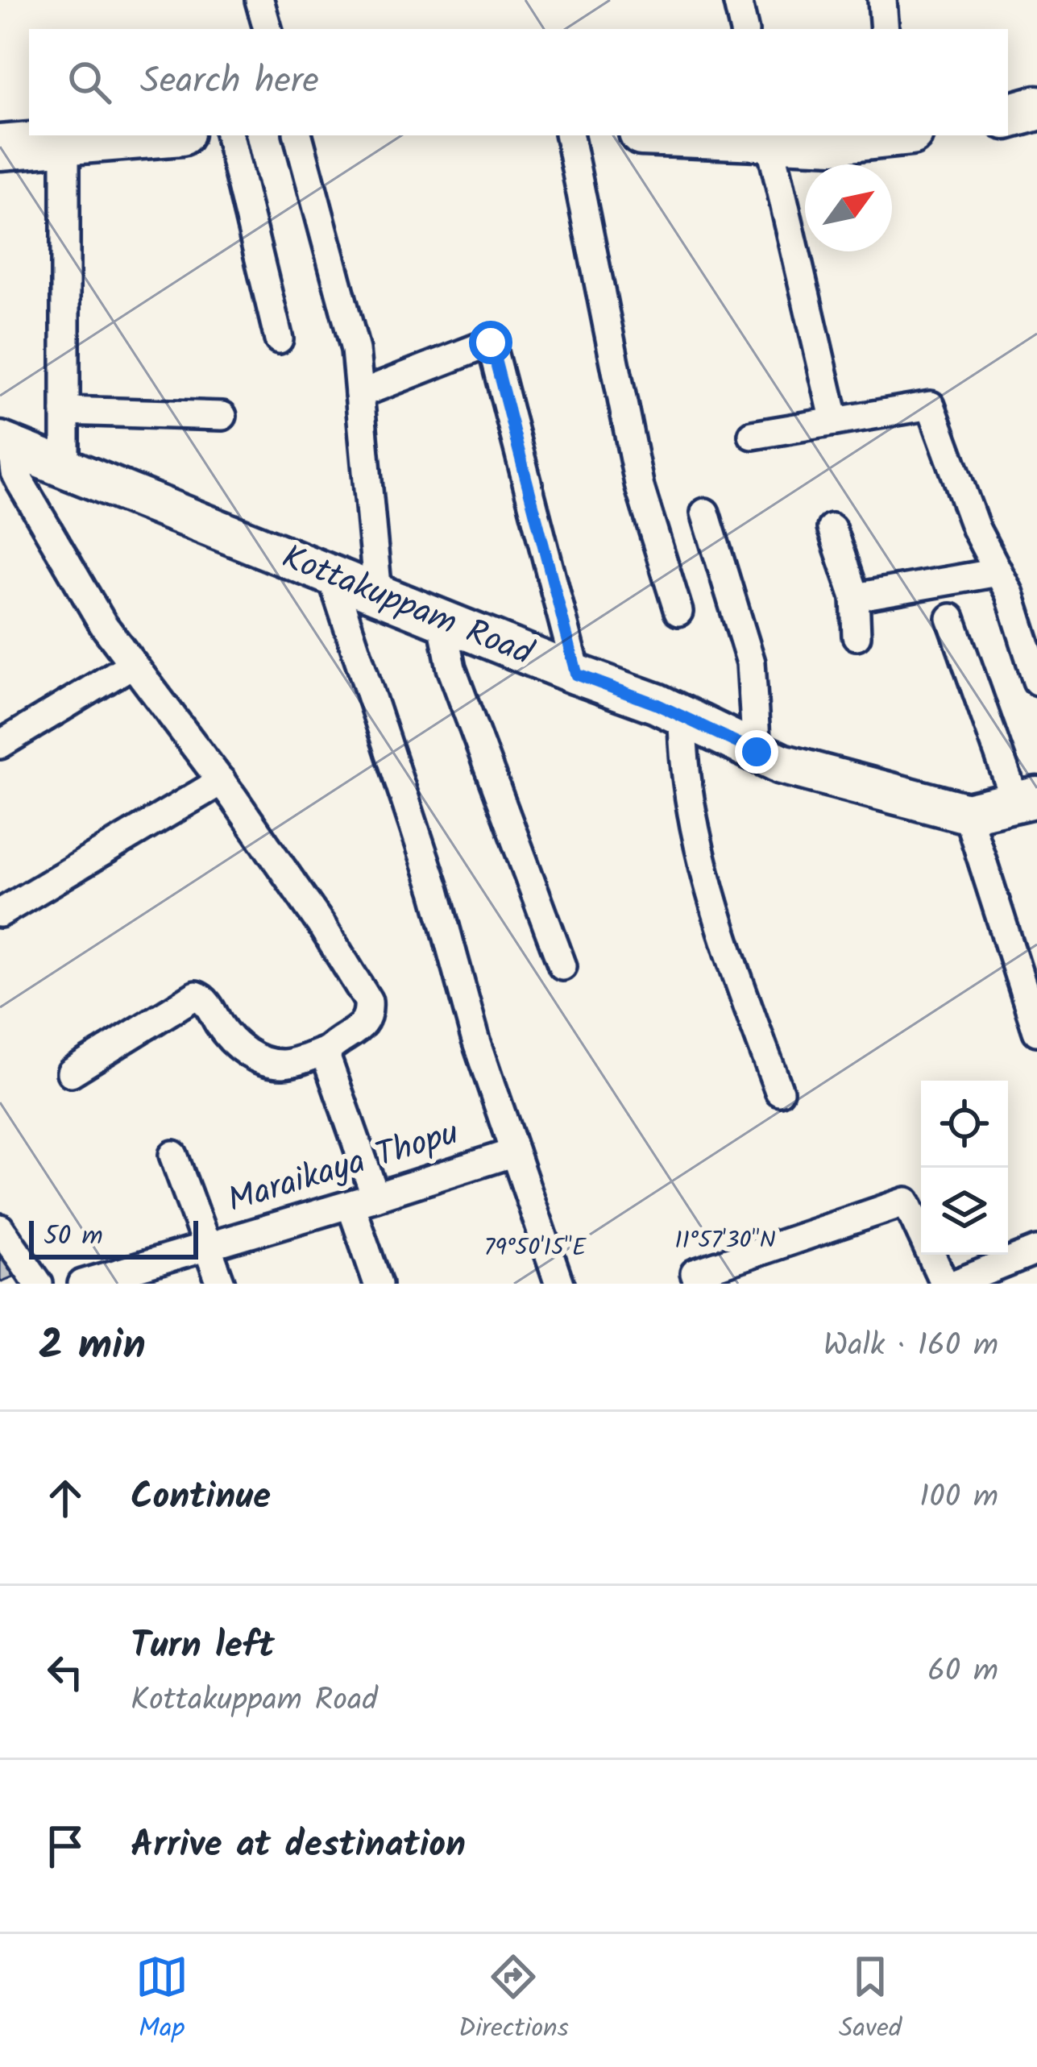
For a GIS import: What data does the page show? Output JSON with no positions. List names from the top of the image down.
{
  "streets": {
    "street": ["Kottakuppam Road", "Maraikaya Thopu"]
  },
  "scale_bar": "50 m",
  "north": "top right",
  "page": {
    "search": "Search here",
    "scale": "50 m",
    "heading": ["2 min", "Walk · 160 m"],
    "list": [
      ["Continue", "100 m"],
      ["Turn left", "Kottakuppam Road", "60 m"],
      "Arrive at destination"
    ],
    "nav": ["Map", "Directions", "Saved"]
  },
  "coordinates": ["11°57'30\"N", "79°50'15\"E"]
}
